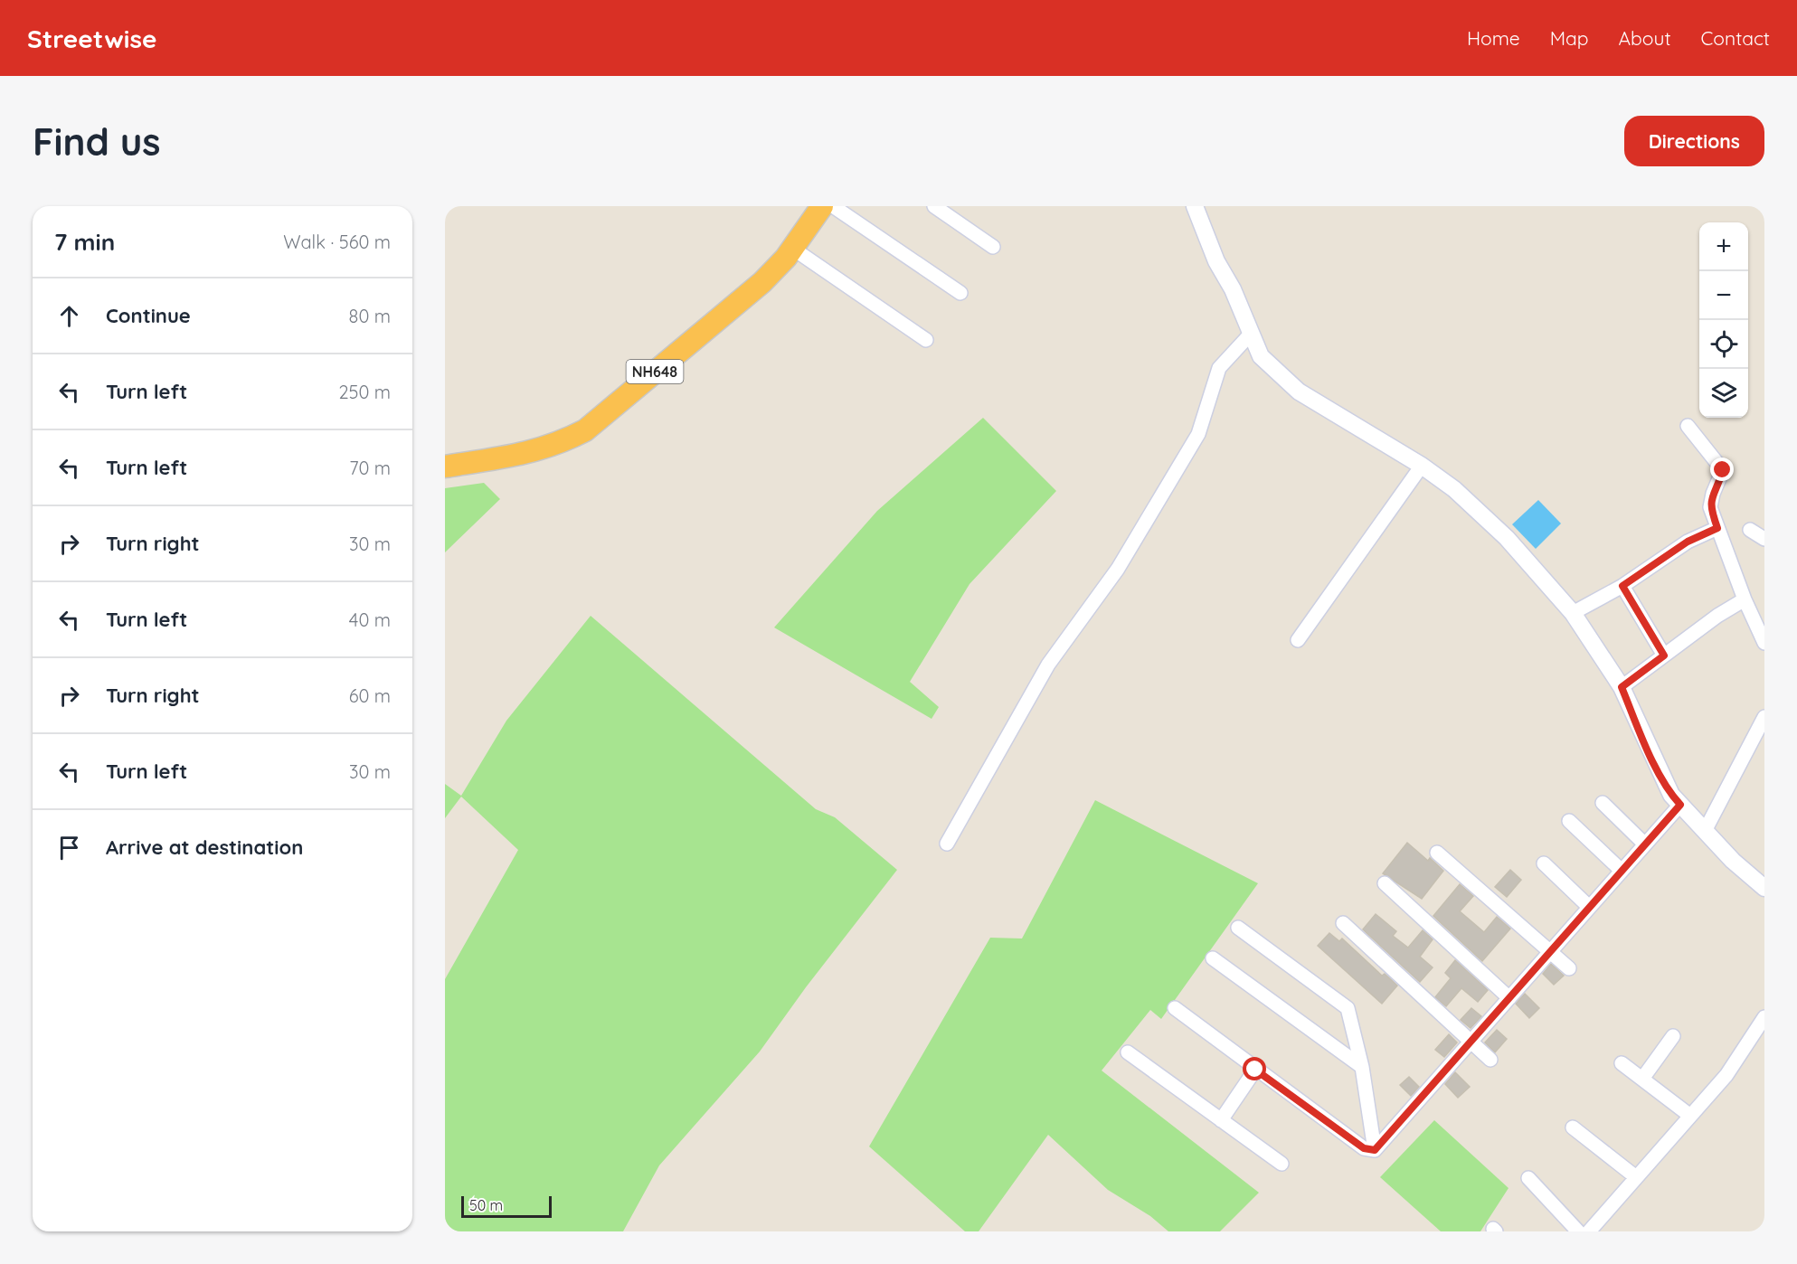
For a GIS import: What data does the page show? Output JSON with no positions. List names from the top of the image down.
{
  "streets": {
    "highway": ["NH648"]
  },
  "scale_bar": "50 m",
  "page": {
    "header": "Streetwise",
    "nav": [
      "Home",
      "Map",
      "About",
      "Contact"
    ],
    "buttons": "Directions",
    "title": "Find us",
    "heading": ["7 min", "Walk · 560 m"],
    "map_buttons": ["+", "−"],
    "list": [
      ["Continue", "80 m"],
      ["Turn left", "250 m"],
      ["Turn left", "70 m"],
      ["Turn right", "30 m"],
      ["Turn left", "40 m"],
      ["Turn right", "60 m"],
      ["Turn left", "30 m"],
      "Arrive at destination"
    ],
    "scale": "50 m"
  }
}
